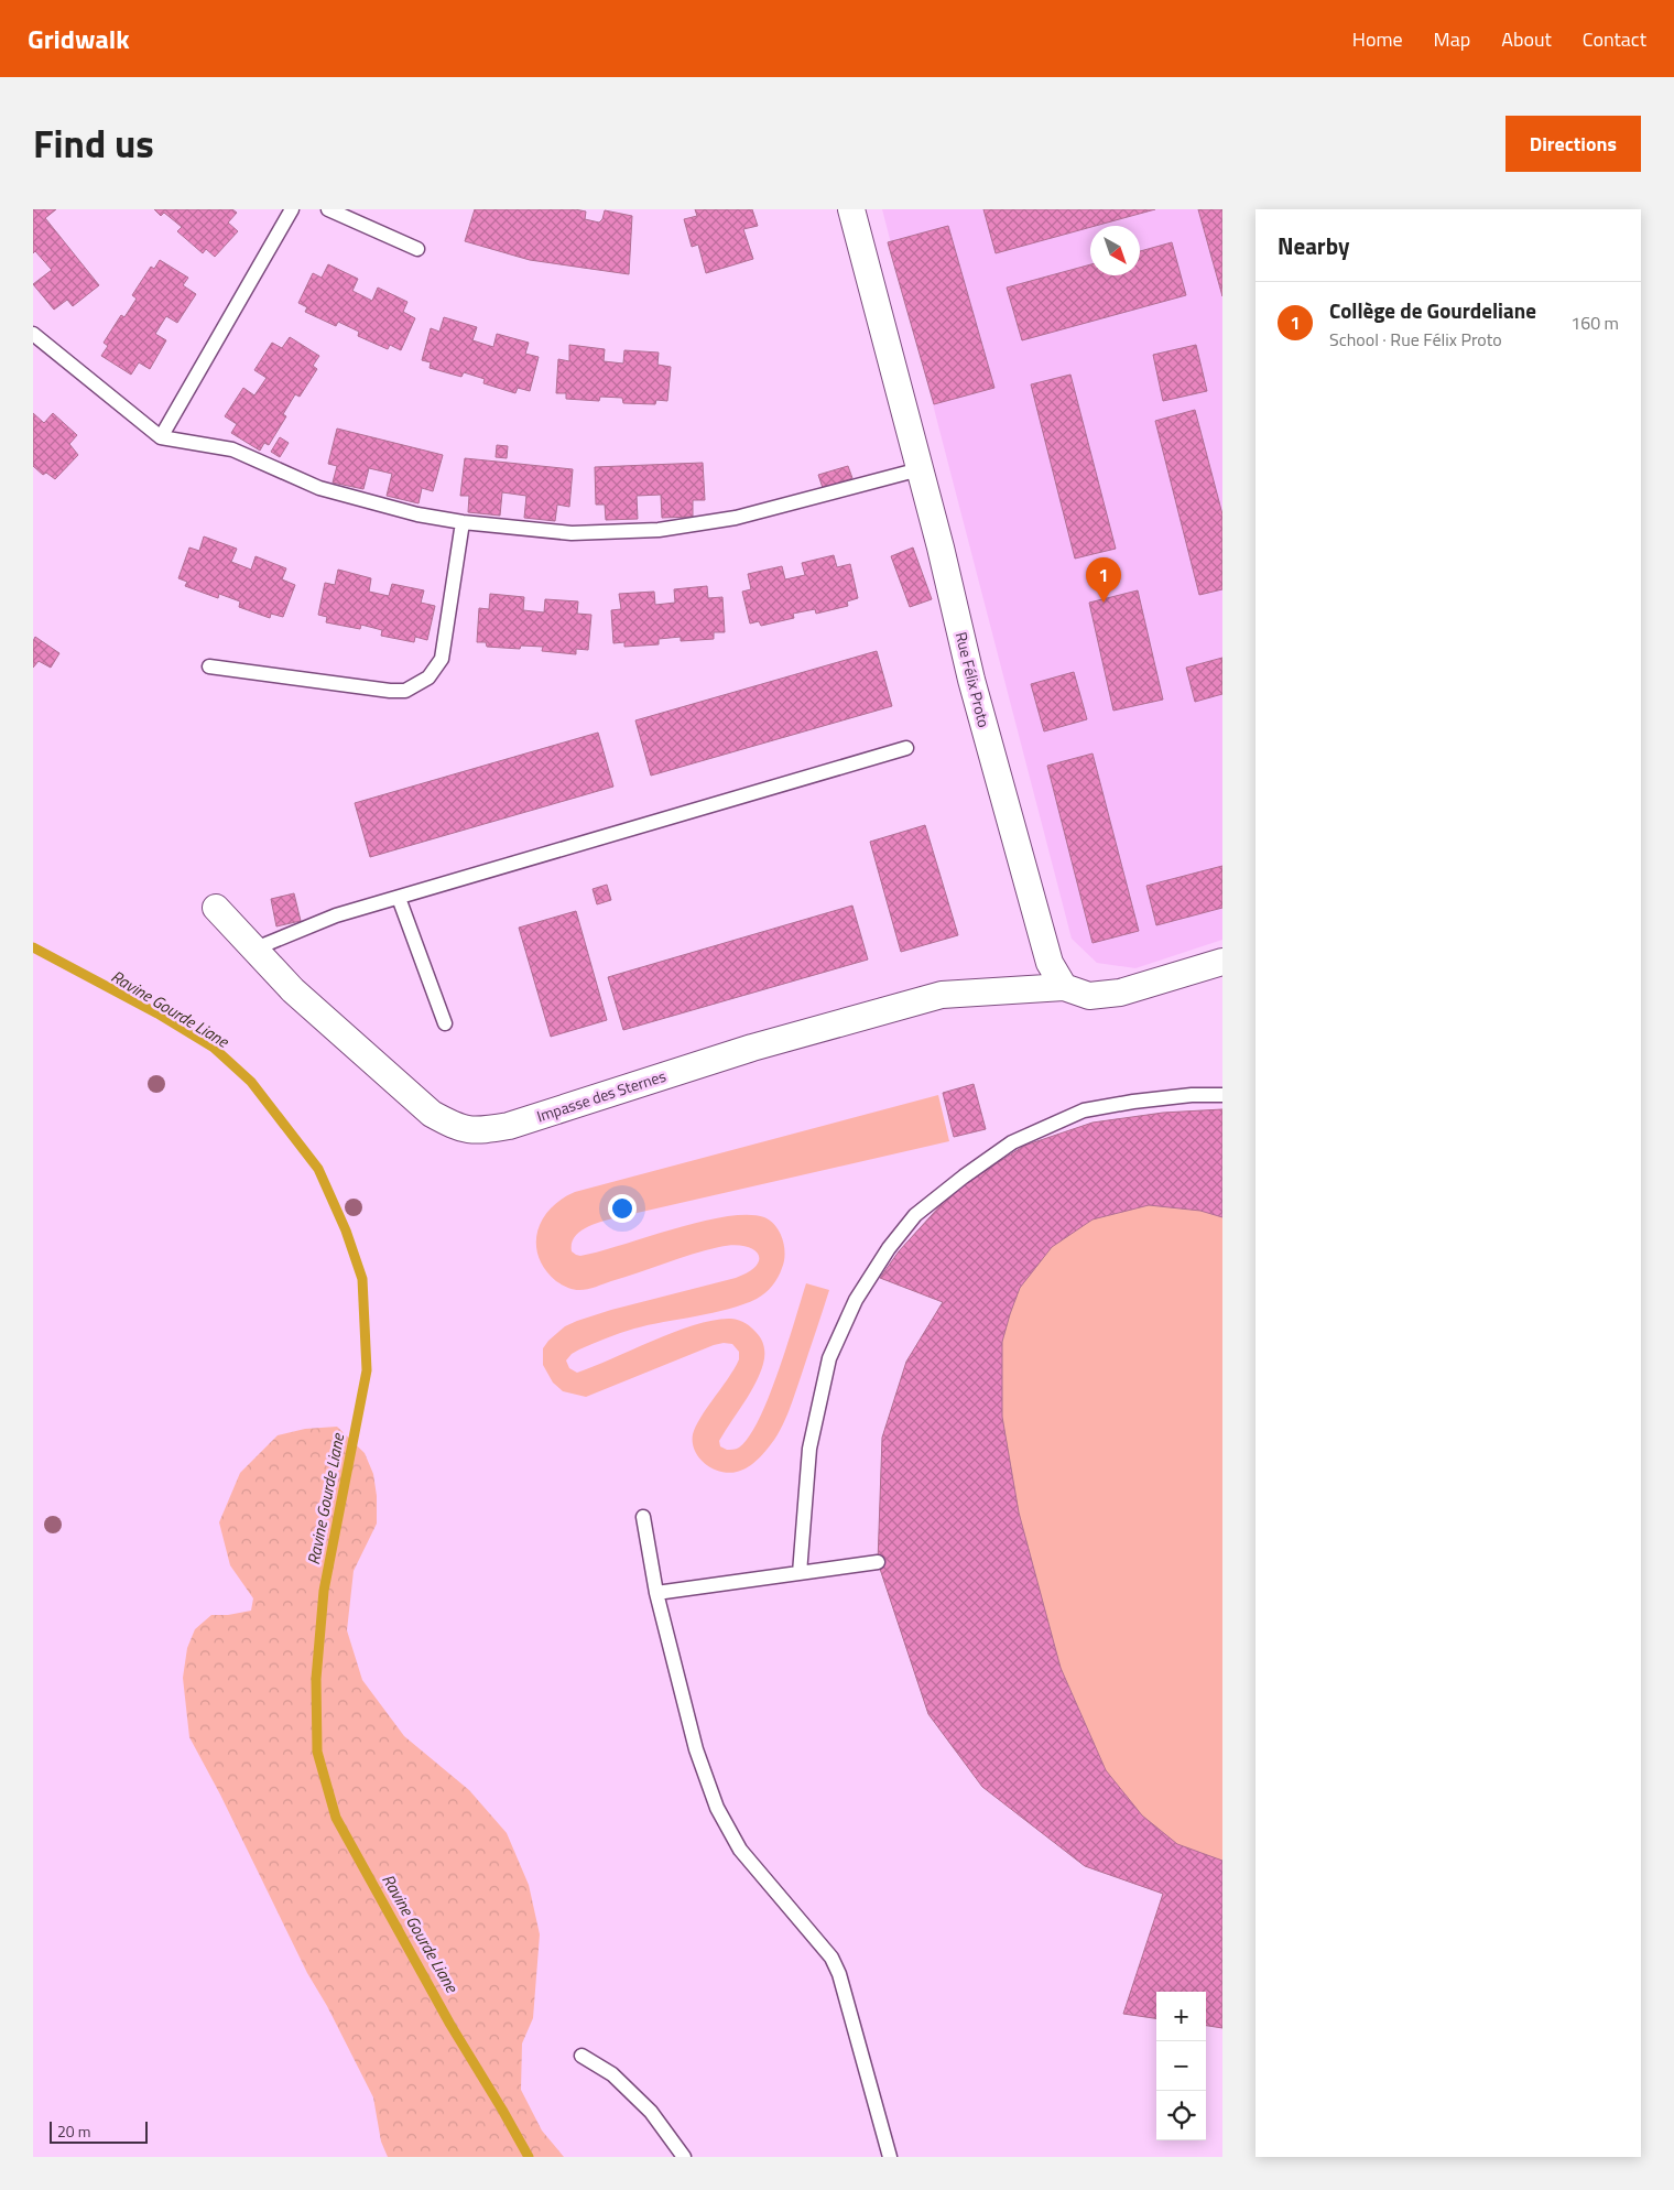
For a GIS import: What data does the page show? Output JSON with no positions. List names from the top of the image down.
{
  "streets": {
    "street": ["Rue Félix Proto", "Impasse des Sternes"]
  },
  "crossings": [
    ["Rue Félix Proto", "Impasse des Sternes"]
  ],
  "water": ["Ravine Gourde Liane"],
  "scale_bar": "20 m",
  "north": "bottom right",
  "page": {
    "header": "Gridwalk",
    "nav": [
      "Home",
      "Map",
      "About",
      "Contact"
    ],
    "title": "Find us",
    "buttons": "Directions",
    "heading": "Nearby",
    "list": [
      {
        "mark": "1",
        "name": "Collège de Gourdeliane",
        "note": "School · Rue Félix Proto",
        "value": "160 m"
      }
    ],
    "pins": "1",
    "map_buttons": ["+", "−"],
    "scale": "20 m"
  }
}
